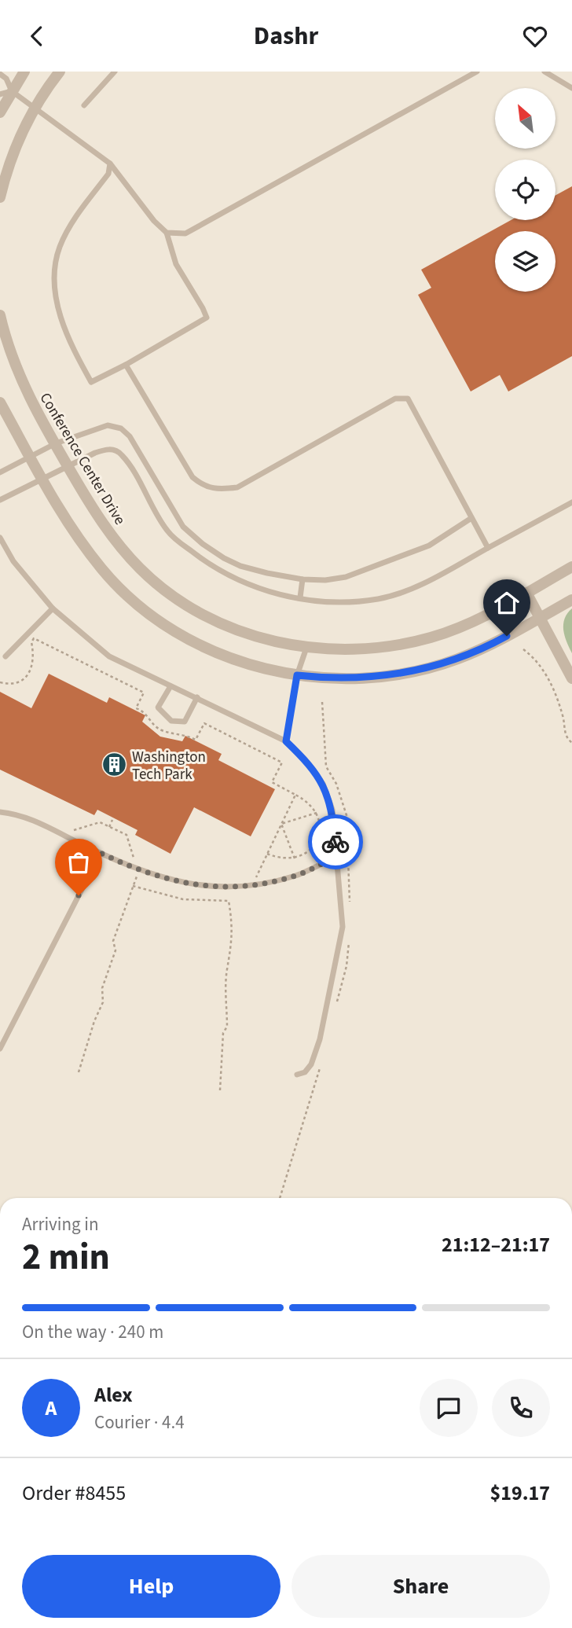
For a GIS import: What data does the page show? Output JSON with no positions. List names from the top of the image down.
{
  "streets": {
    "street": ["Conference Center Drive"]
  },
  "places": {
    "building": ["Washington Tech Park"]
  },
  "north": "top left",
  "page": {
    "header": "Dashr",
    "heading": ["2 min", "Arriving in", "21:12–21:17"],
    "panel": [
      "Alex",
      "Courier · 4.4",
      "Order #8455",
      "$19.17"
    ],
    "bar": "On the way · 240 m",
    "round": "A",
    "buttons": ["Help", "Share"]
  }
}
